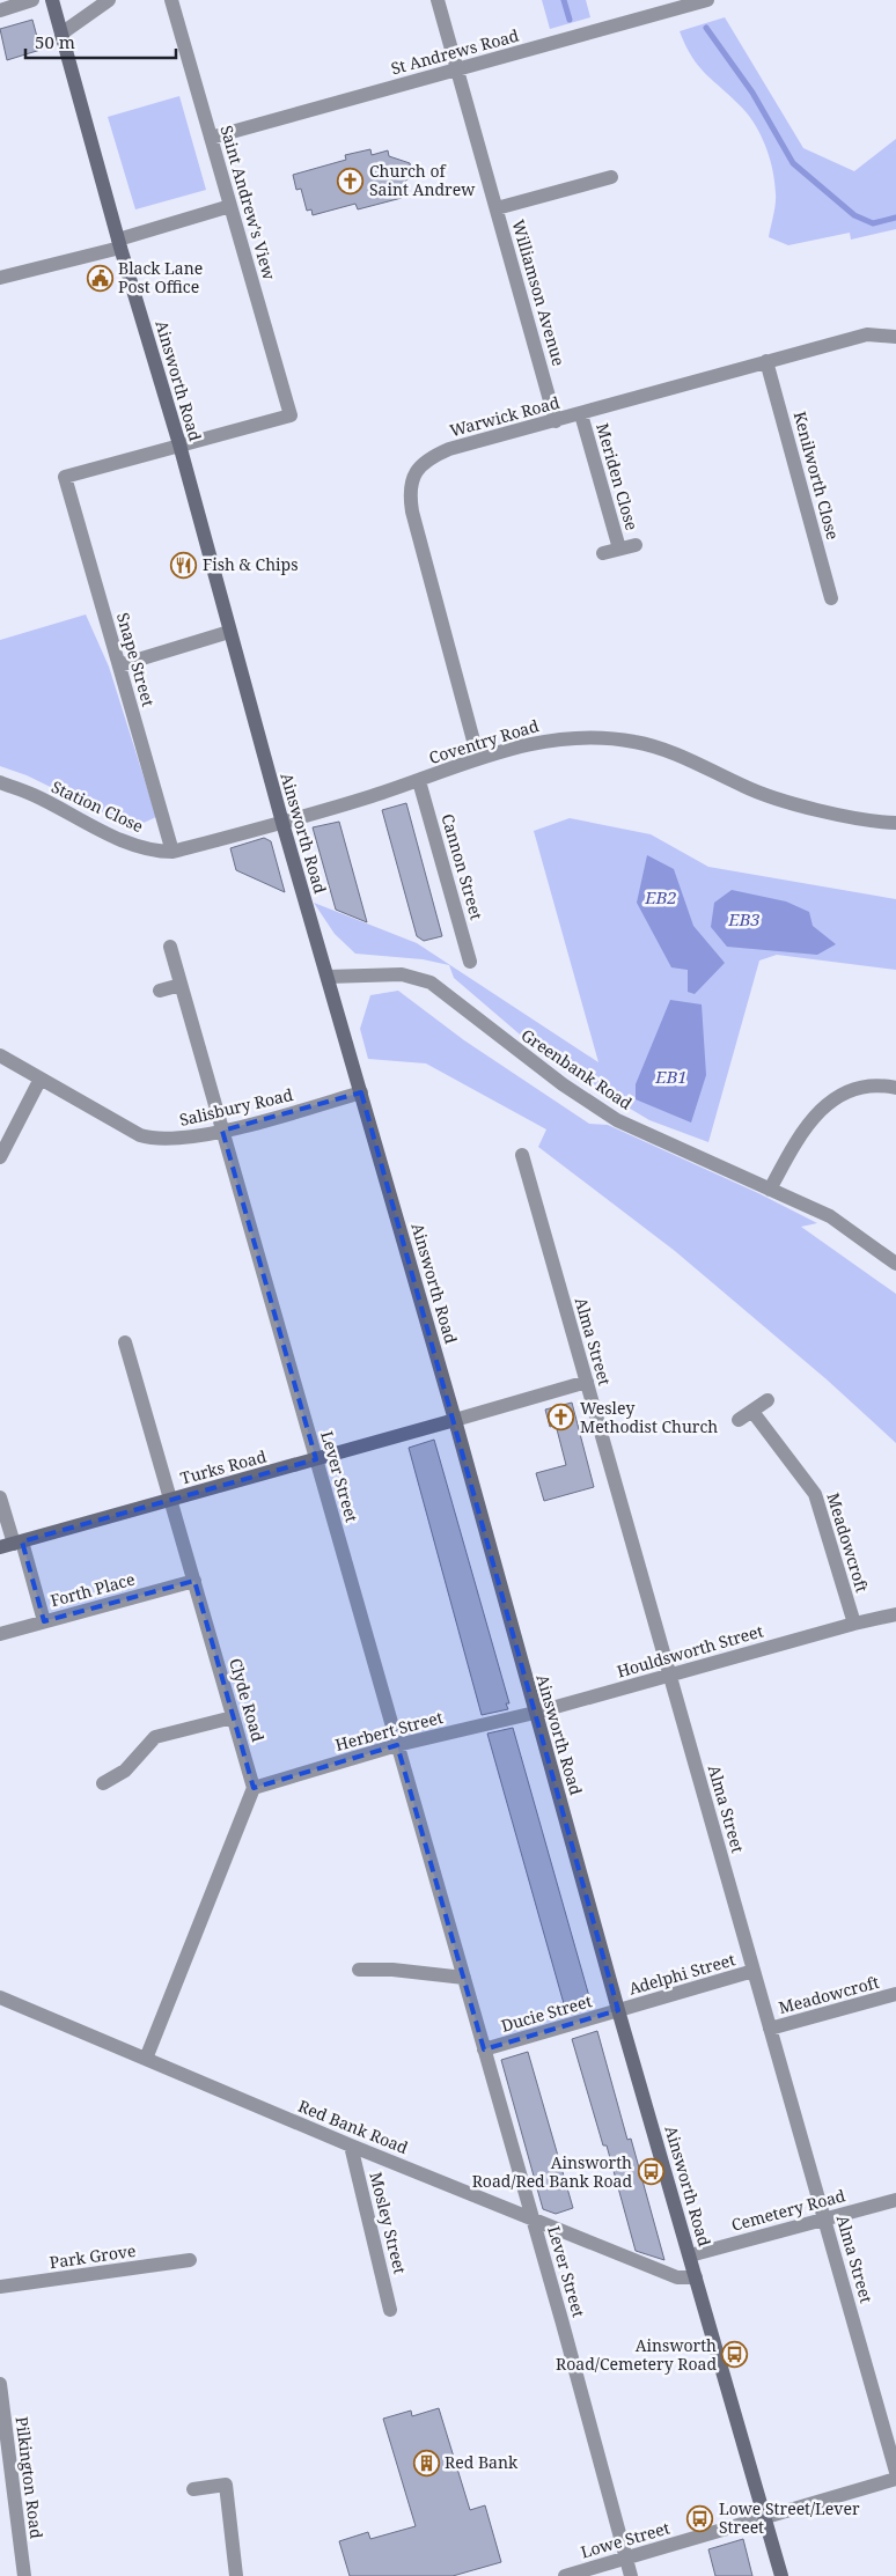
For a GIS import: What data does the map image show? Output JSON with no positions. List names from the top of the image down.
{
  "streets": {
    "main road": ["Ainsworth Road", "Turks Road"],
    "street": [
      "St Andrews Road",
      "Saint Andrew's View",
      "Williamson Avenue",
      "Warwick Road",
      "Kenilworth Close",
      "Meriden Close",
      "Snape Street",
      "Coventry Road",
      "Station Close",
      "Cannon Street",
      "Greenbank Road",
      "Salisbury Road",
      "Alma Street",
      "Lever Street",
      "Meadowcroft",
      "Forth Place",
      "Houldsworth Street",
      "Clyde Road",
      "Herbert Street",
      "Adelphi Street",
      "Ducie Street",
      "Red Bank Road",
      "Cemetery Road",
      "Mosley Street",
      "Park Grove",
      "Pilkington Road",
      "Lowe Street"
    ]
  },
  "crossings": [
    ["St Andrews Road", "Saint Andrew's View"],
    ["St Andrews Road", "Williamson Avenue"],
    ["Saint Andrew's View", "Ainsworth Road"],
    ["Saint Andrew's View", "Snape Street"],
    ["Williamson Avenue", "Warwick Road"],
    ["Ainsworth Road", "Snape Street"],
    ["Ainsworth Road", "Coventry Road"],
    ["Ainsworth Road", "Station Close"],
    ["Ainsworth Road", "Greenbank Road"],
    ["Ainsworth Road", "Salisbury Road"],
    ["Ainsworth Road", "Turks Road"],
    ["Ainsworth Road", "Houldsworth Street"],
    ["Ainsworth Road", "Herbert Street"],
    ["Ainsworth Road", "Adelphi Street"],
    ["Ainsworth Road", "Ducie Street"],
    ["Ainsworth Road", "Red Bank Road"],
    ["Ainsworth Road", "Cemetery Road"],
    ["Ainsworth Road", "Lowe Street"],
    ["Warwick Road", "Kenilworth Close"],
    ["Warwick Road", "Meriden Close"],
    ["Warwick Road", "Coventry Road"],
    ["Snape Street", "Station Close"],
    ["Coventry Road", "Station Close"],
    ["Coventry Road", "Cannon Street"],
    ["Salisbury Road", "Lever Street"],
    ["Alma Street", "Meadowcroft"],
    ["Alma Street", "Houldsworth Street"],
    ["Alma Street", "Adelphi Street"],
    ["Alma Street", "Cemetery Road"],
    ["Turks Road", "Lever Street"],
    ["Turks Road", "Clyde Road"],
    ["Lever Street", "Herbert Street"],
    ["Lever Street", "Ducie Street"],
    ["Lever Street", "Red Bank Road"],
    ["Lever Street", "Lowe Street"],
    ["Meadowcroft", "Houldsworth Street"],
    ["Forth Place", "Clyde Road"],
    ["Houldsworth Street", "Herbert Street"],
    ["Clyde Road", "Herbert Street"],
    ["Adelphi Street", "Ducie Street"],
    ["Red Bank Road", "Mosley Street"]
  ],
  "water": ["EB2", "EB3", "EB1"],
  "places": {
    "church": ["Church of Saint Andrew", "Wesley Methodist Church"],
    "public building": ["Black Lane Post Office"],
    "restaurant": ["Fish & Chips"],
    "bus stop": ["Ainsworth Road/Red Bank Road", "Ainsworth Road/Cemetery Road", "Lowe Street/Lever Street"],
    "building": ["Red Bank"]
  },
  "scale_bar": "50 m"
}
